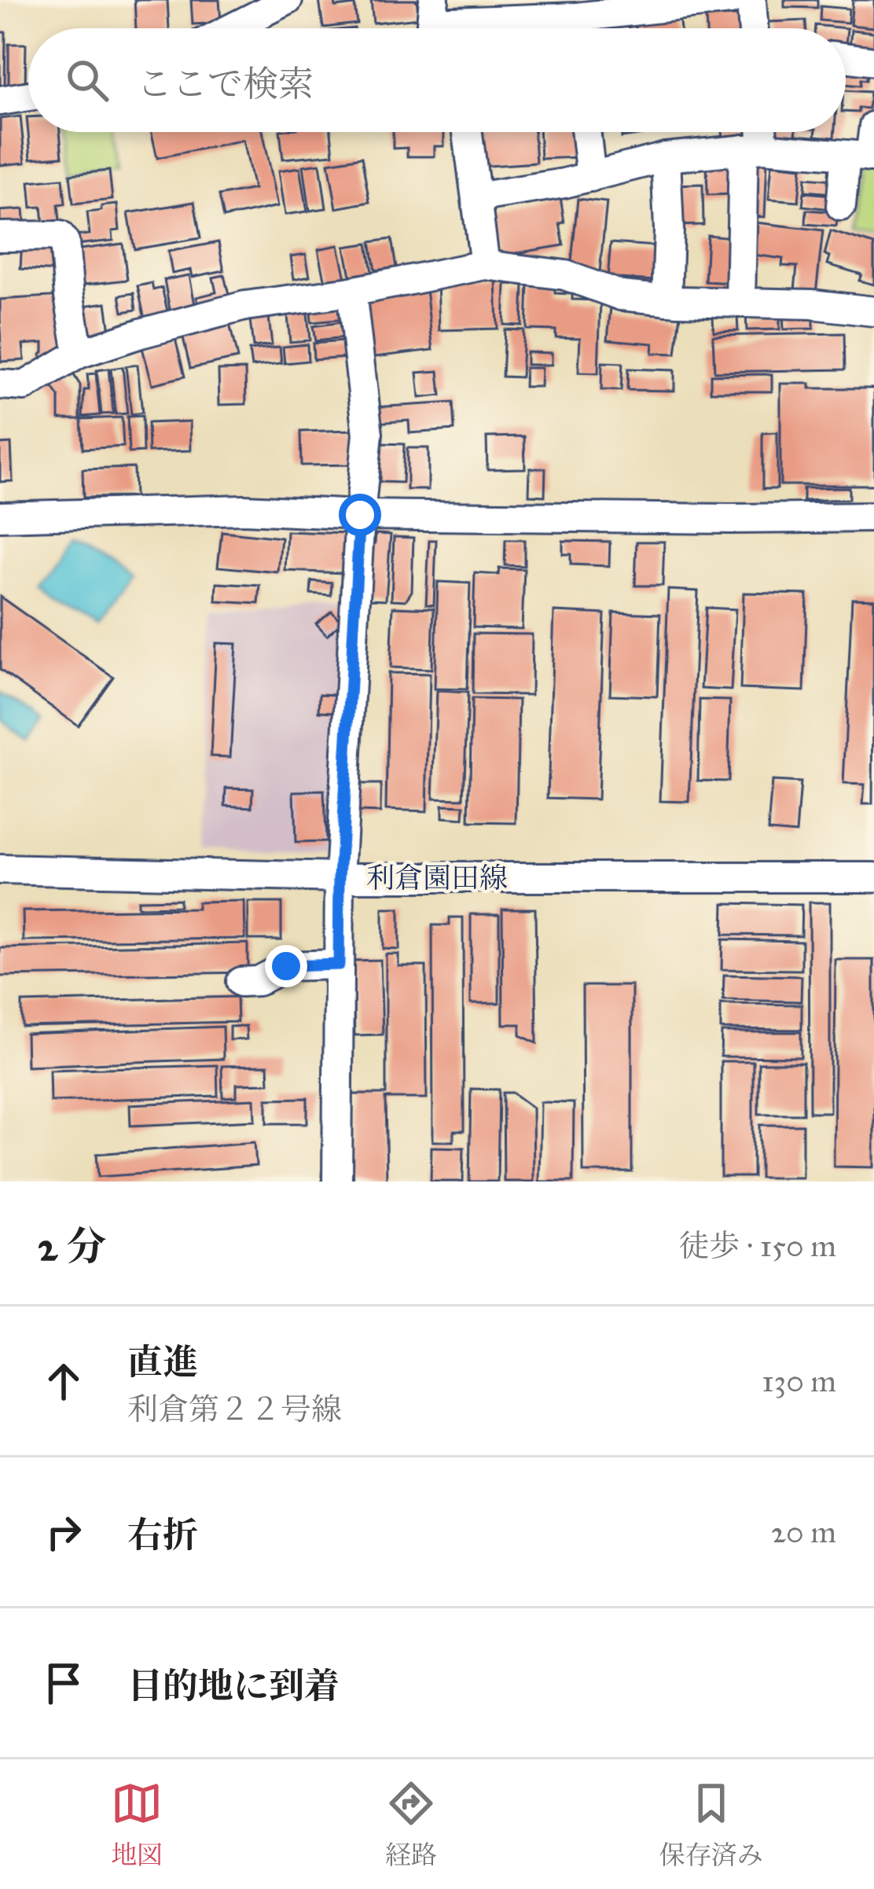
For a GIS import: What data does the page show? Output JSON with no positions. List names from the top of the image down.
{
  "streets": {
    "street": ["利倉園田線"]
  },
  "page": {
    "search": "ここで検索",
    "heading": ["2 分", "徒歩 · 150 m"],
    "list": [
      ["直進", "利倉第２２号線", "130 m"],
      ["右折", "20 m"],
      "目的地に到着"
    ],
    "nav": ["地図", "経路", "保存済み"]
  }
}
